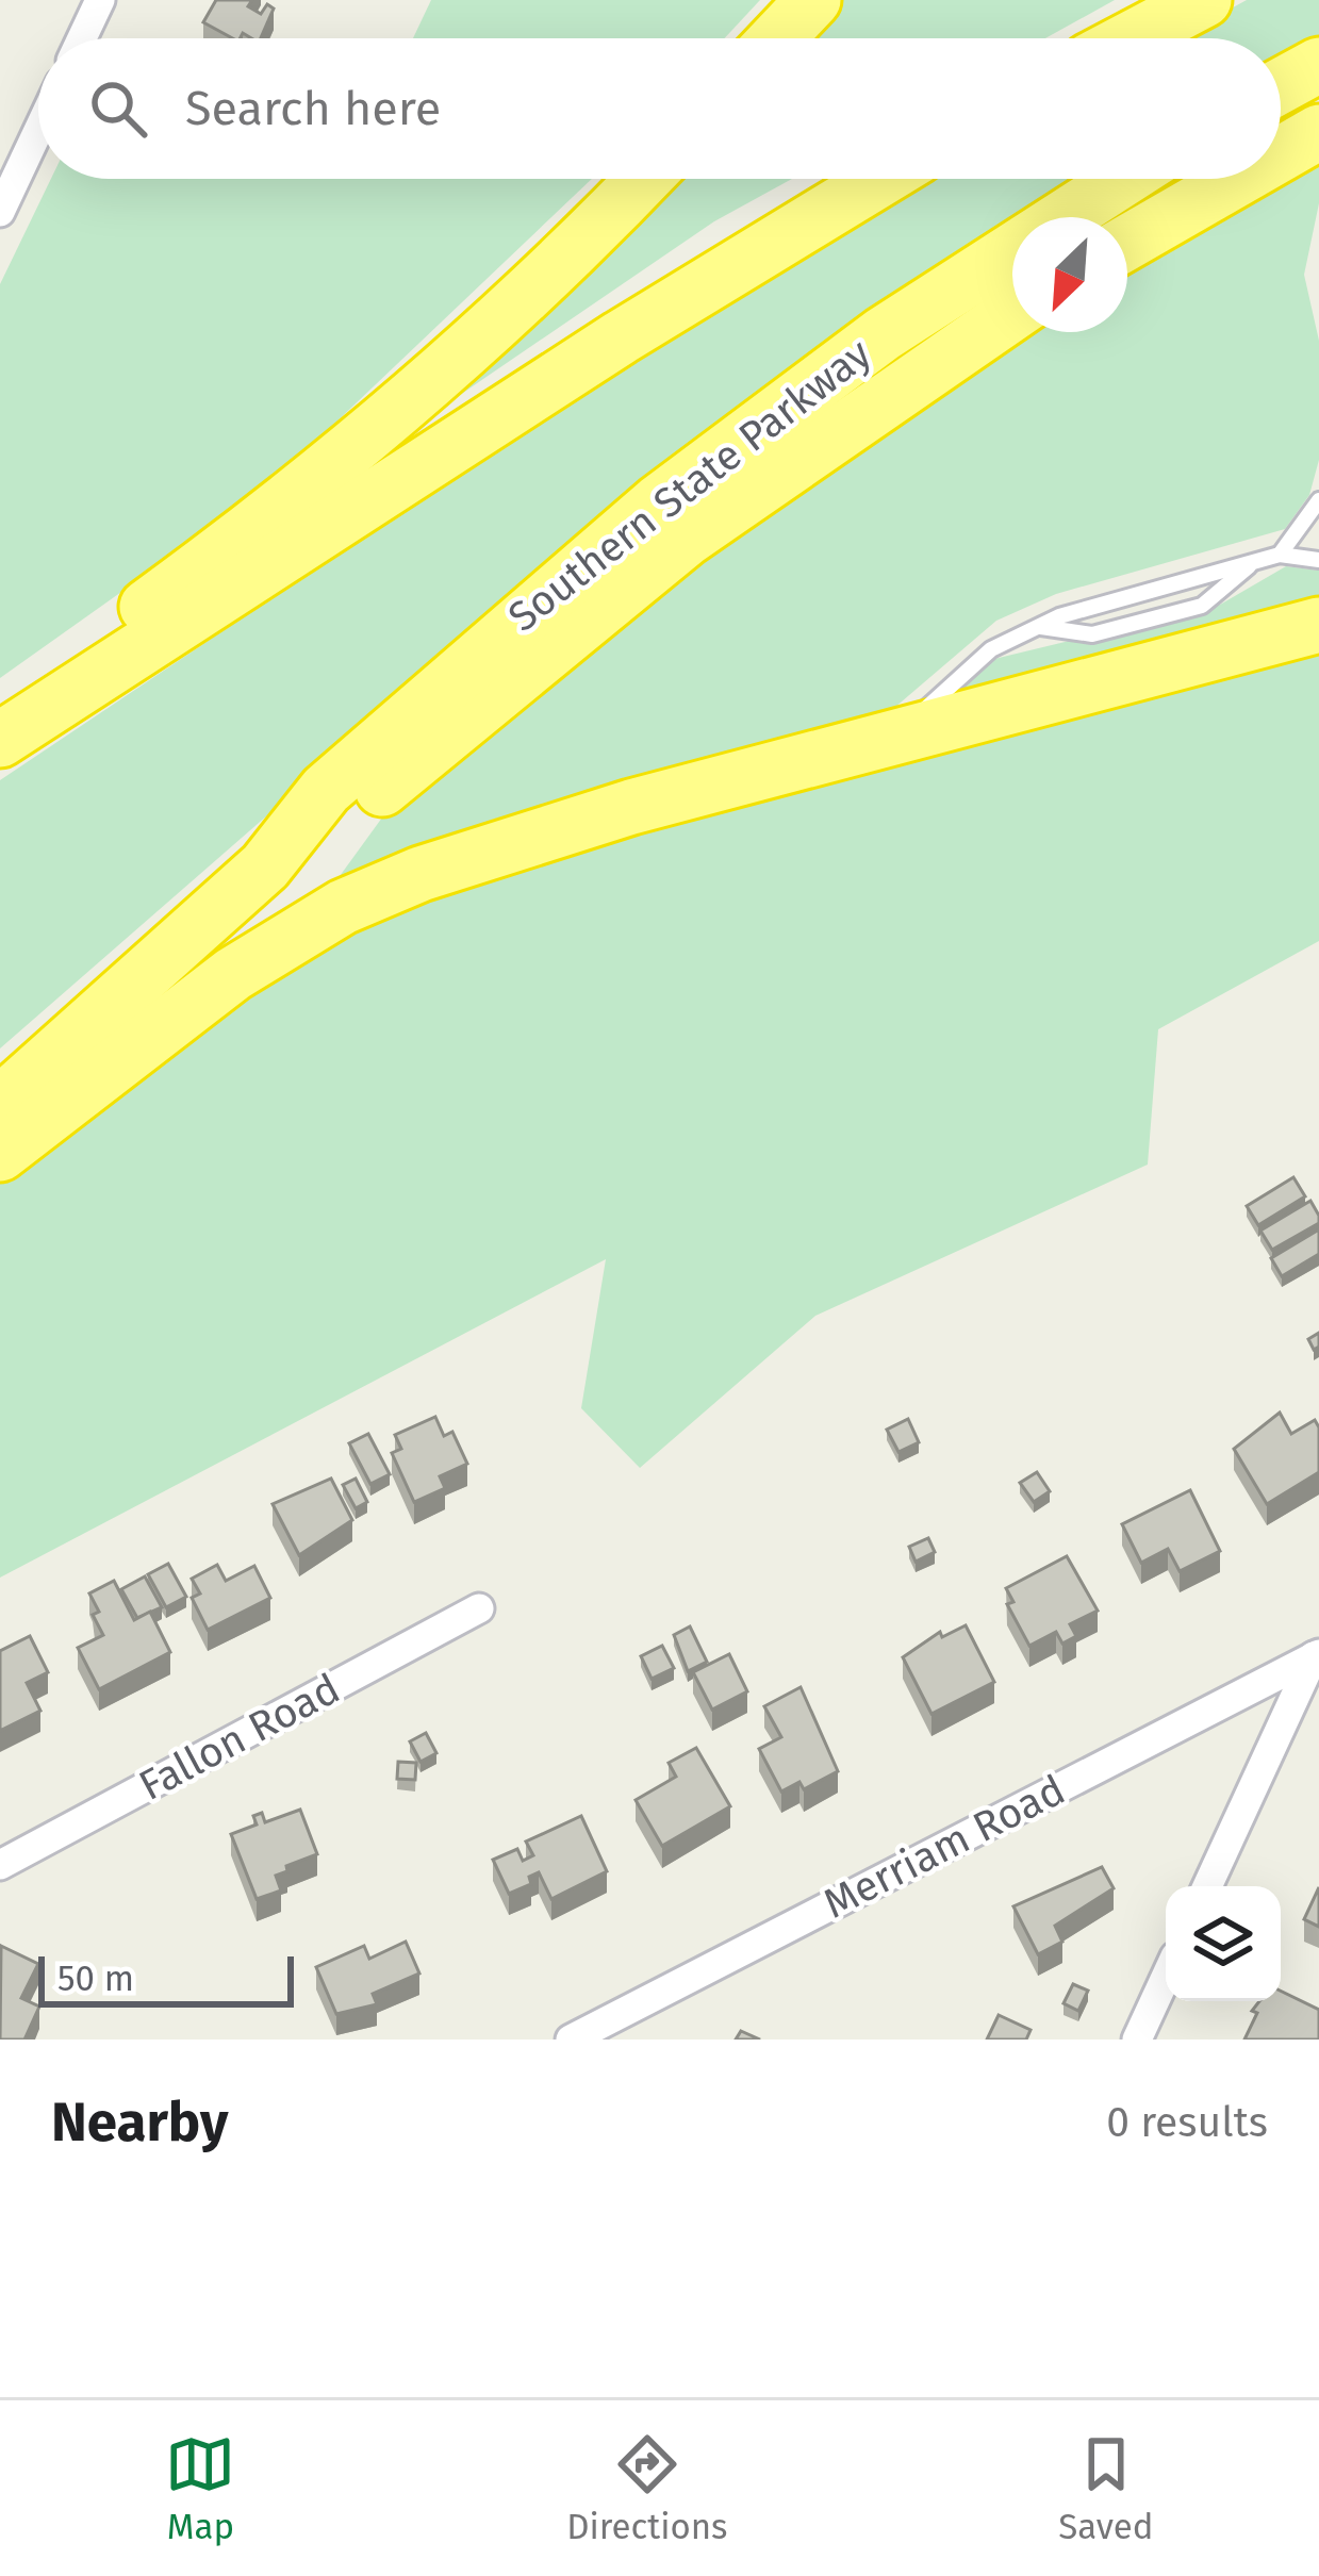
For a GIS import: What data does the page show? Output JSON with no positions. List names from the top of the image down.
{
  "streets": {
    "highway": ["Southern State Parkway"],
    "street": ["Fallon Road", "Merriam Road"]
  },
  "scale_bar": "50 m",
  "north": "bottom left",
  "page": {
    "search": "Search here",
    "scale": "50 m",
    "heading": ["Nearby", "0 results"],
    "nav": ["Map", "Directions", "Saved"]
  }
}
